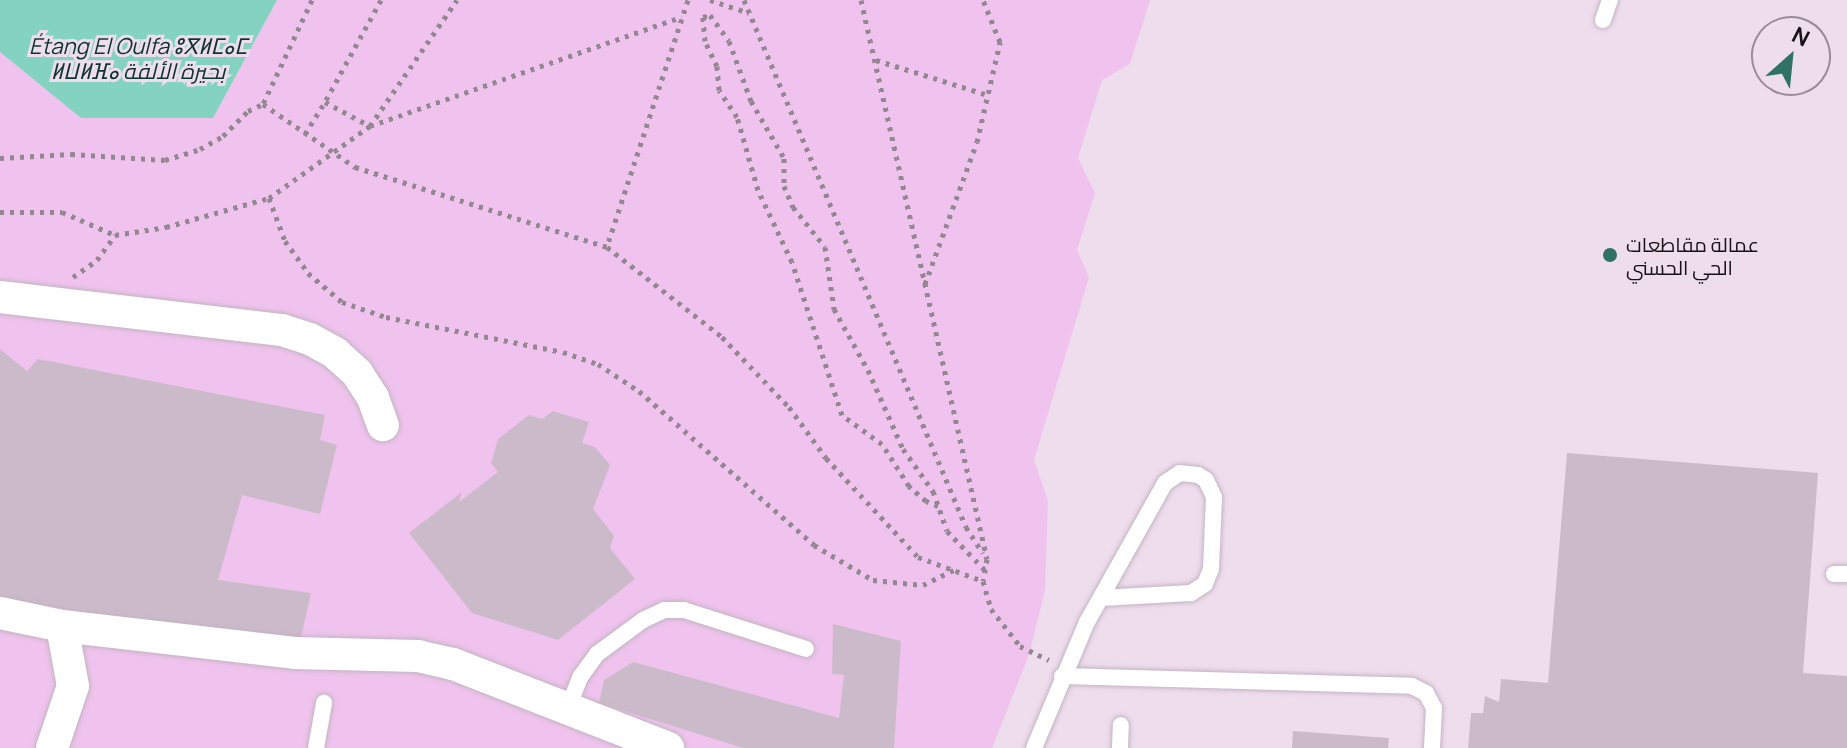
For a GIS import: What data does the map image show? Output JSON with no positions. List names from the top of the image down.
{
  "water": ["Étang El Oulfa ⵓⴳⵍⵎⴰⵎ ⵍⵡⵍⴼⴰ بحيرة الألفة"],
  "places": ["عمالة مقاطعات الحي الحسني"],
  "north": "top right"
}
